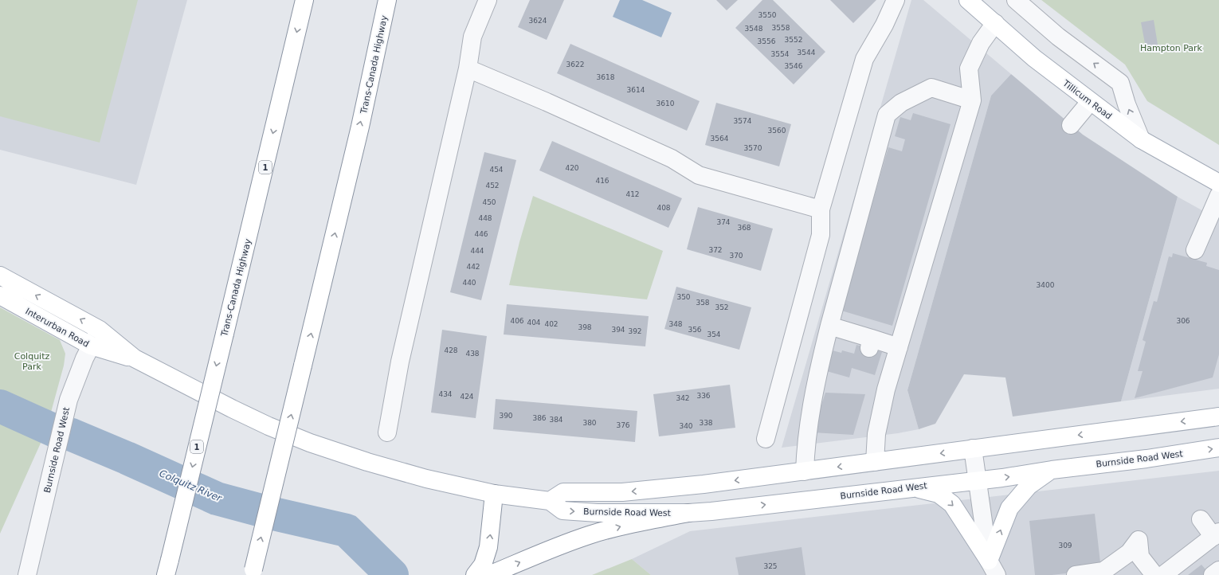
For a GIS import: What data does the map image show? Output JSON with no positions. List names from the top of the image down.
{
  "streets": {
    "main road": [
      "Trans-Canada Highway",
      "Tillicum Road",
      "1",
      "Interurban Road",
      "Burnside Road West"
    ]
  },
  "crossings": [
    ["Interurban Road", "Burnside Road West"]
  ],
  "one_way": ["Burnside Road West"],
  "water": ["Colquitz River"],
  "parks": ["Hampton Park", "Colquitz Park"],
  "house_numbers": [
    "3550",
    "3624",
    "3558",
    "3548",
    "3552",
    "3556",
    "3544",
    "3554",
    "3622",
    "3546",
    "3618",
    "3614",
    "3610",
    "3574",
    "3560",
    "3564",
    "3570",
    "420",
    "454",
    "416",
    "452",
    "412",
    "450",
    "408",
    "448",
    "374",
    "368",
    "446",
    "372",
    "444",
    "370",
    "442",
    "440",
    "3400",
    "350",
    "358",
    "352",
    "406",
    "306",
    "404",
    "402",
    "348",
    "398",
    "394",
    "356",
    "392",
    "354",
    "428",
    "438",
    "434",
    "336",
    "424",
    "342",
    "390",
    "386",
    "384",
    "380",
    "338",
    "376",
    "340",
    "309",
    "325"
  ]
}
